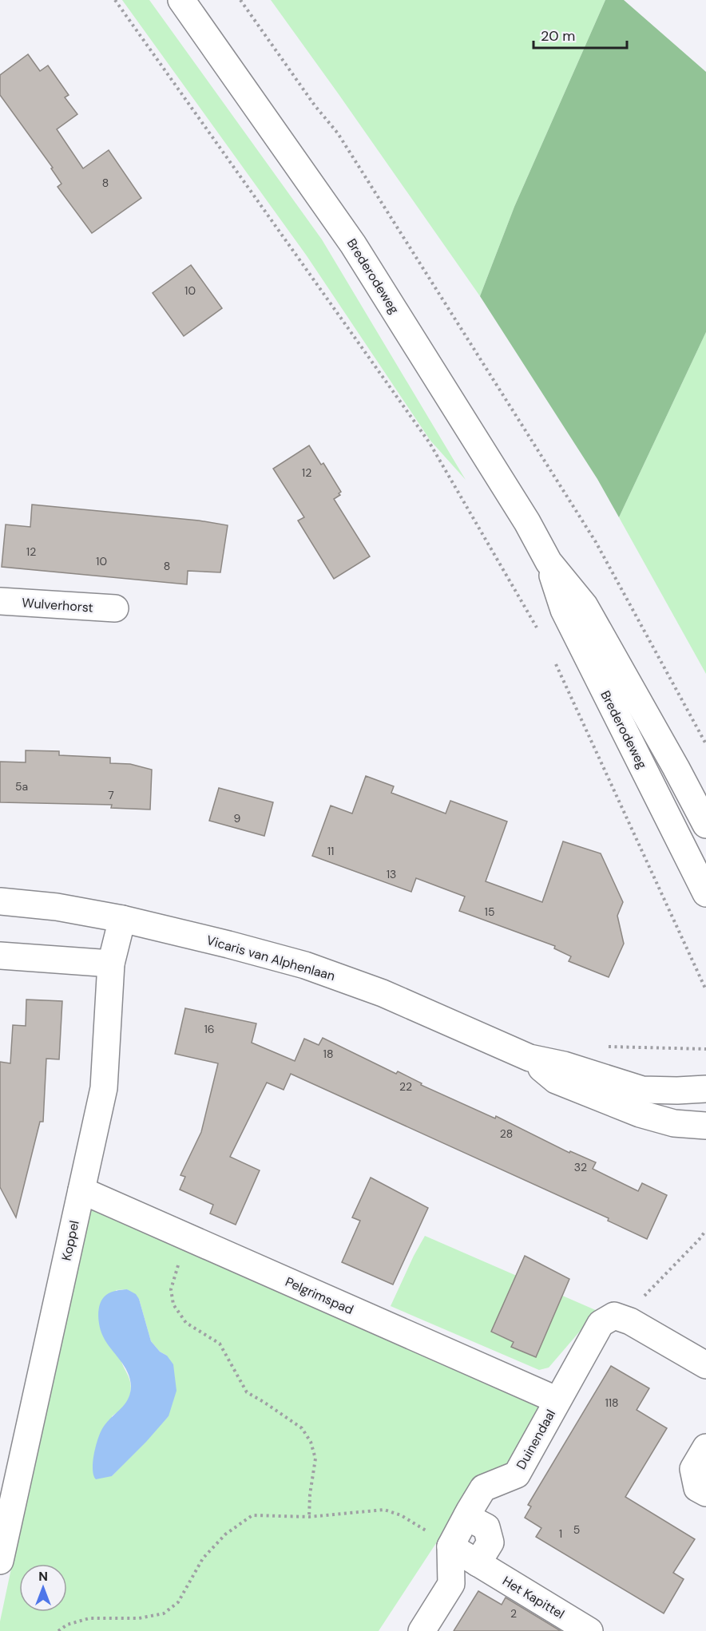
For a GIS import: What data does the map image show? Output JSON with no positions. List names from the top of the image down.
{
  "streets": {
    "street": [
      "Brederodeweg",
      "Wulverhorst",
      "Vicaris van Alphenlaan",
      "Koppel",
      "Pelgrimspad",
      "Duinendaal",
      "Het Kapittel"
    ]
  },
  "crossings": [
    ["Vicaris van Alphenlaan", "Koppel"],
    ["Koppel", "Pelgrimspad"],
    ["Pelgrimspad", "Duinendaal"],
    ["Duinendaal", "Het Kapittel"]
  ],
  "house_numbers": [
    "8",
    "10",
    "12",
    "12",
    "10",
    "8",
    "5a",
    "7",
    "9",
    "11",
    "13",
    "15",
    "16",
    "18",
    "22",
    "28",
    "32",
    "118",
    "5",
    "1",
    "2"
  ],
  "scale_bar": "20 m",
  "north": "top"
}
